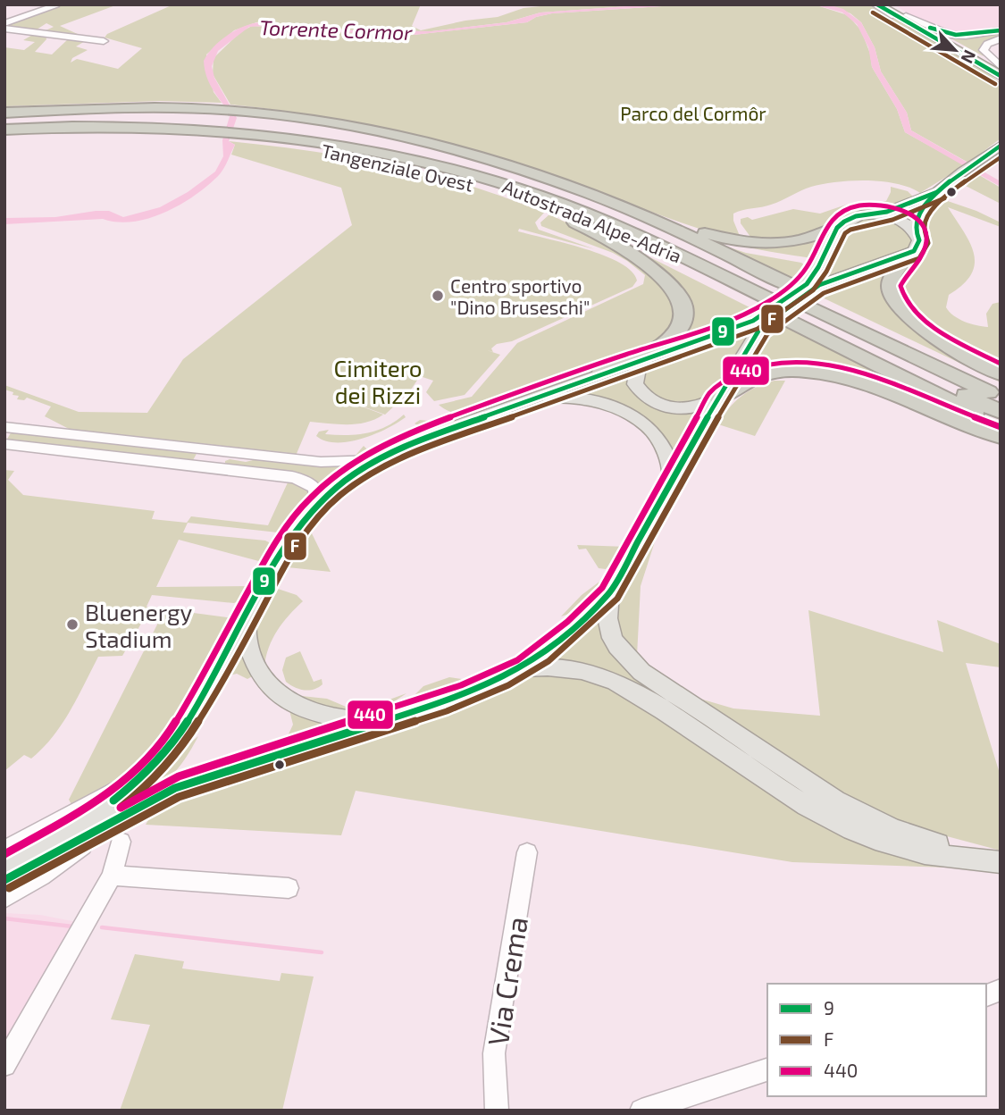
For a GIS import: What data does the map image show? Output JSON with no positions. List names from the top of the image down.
{
  "streets": {
    "highway": ["Tangenziale Ovest", "Autostrada Alpe-Adria"],
    "street": ["Via Crema"]
  },
  "crossings": [
    ["Tangenziale Ovest", "Autostrada Alpe-Adria"]
  ],
  "water": ["Torrente Cormor"],
  "parks": ["Parco del Cormôr", "Cimitero dei Rizzi"],
  "places": ["Centro sportivo \"Dino Bruseschi\"", "Bluenergy Stadium"],
  "lines": ["transit line 9", "transit line F", "transit line 440"],
  "legend": ["9", "F", "440"],
  "north": "bottom right"
}
